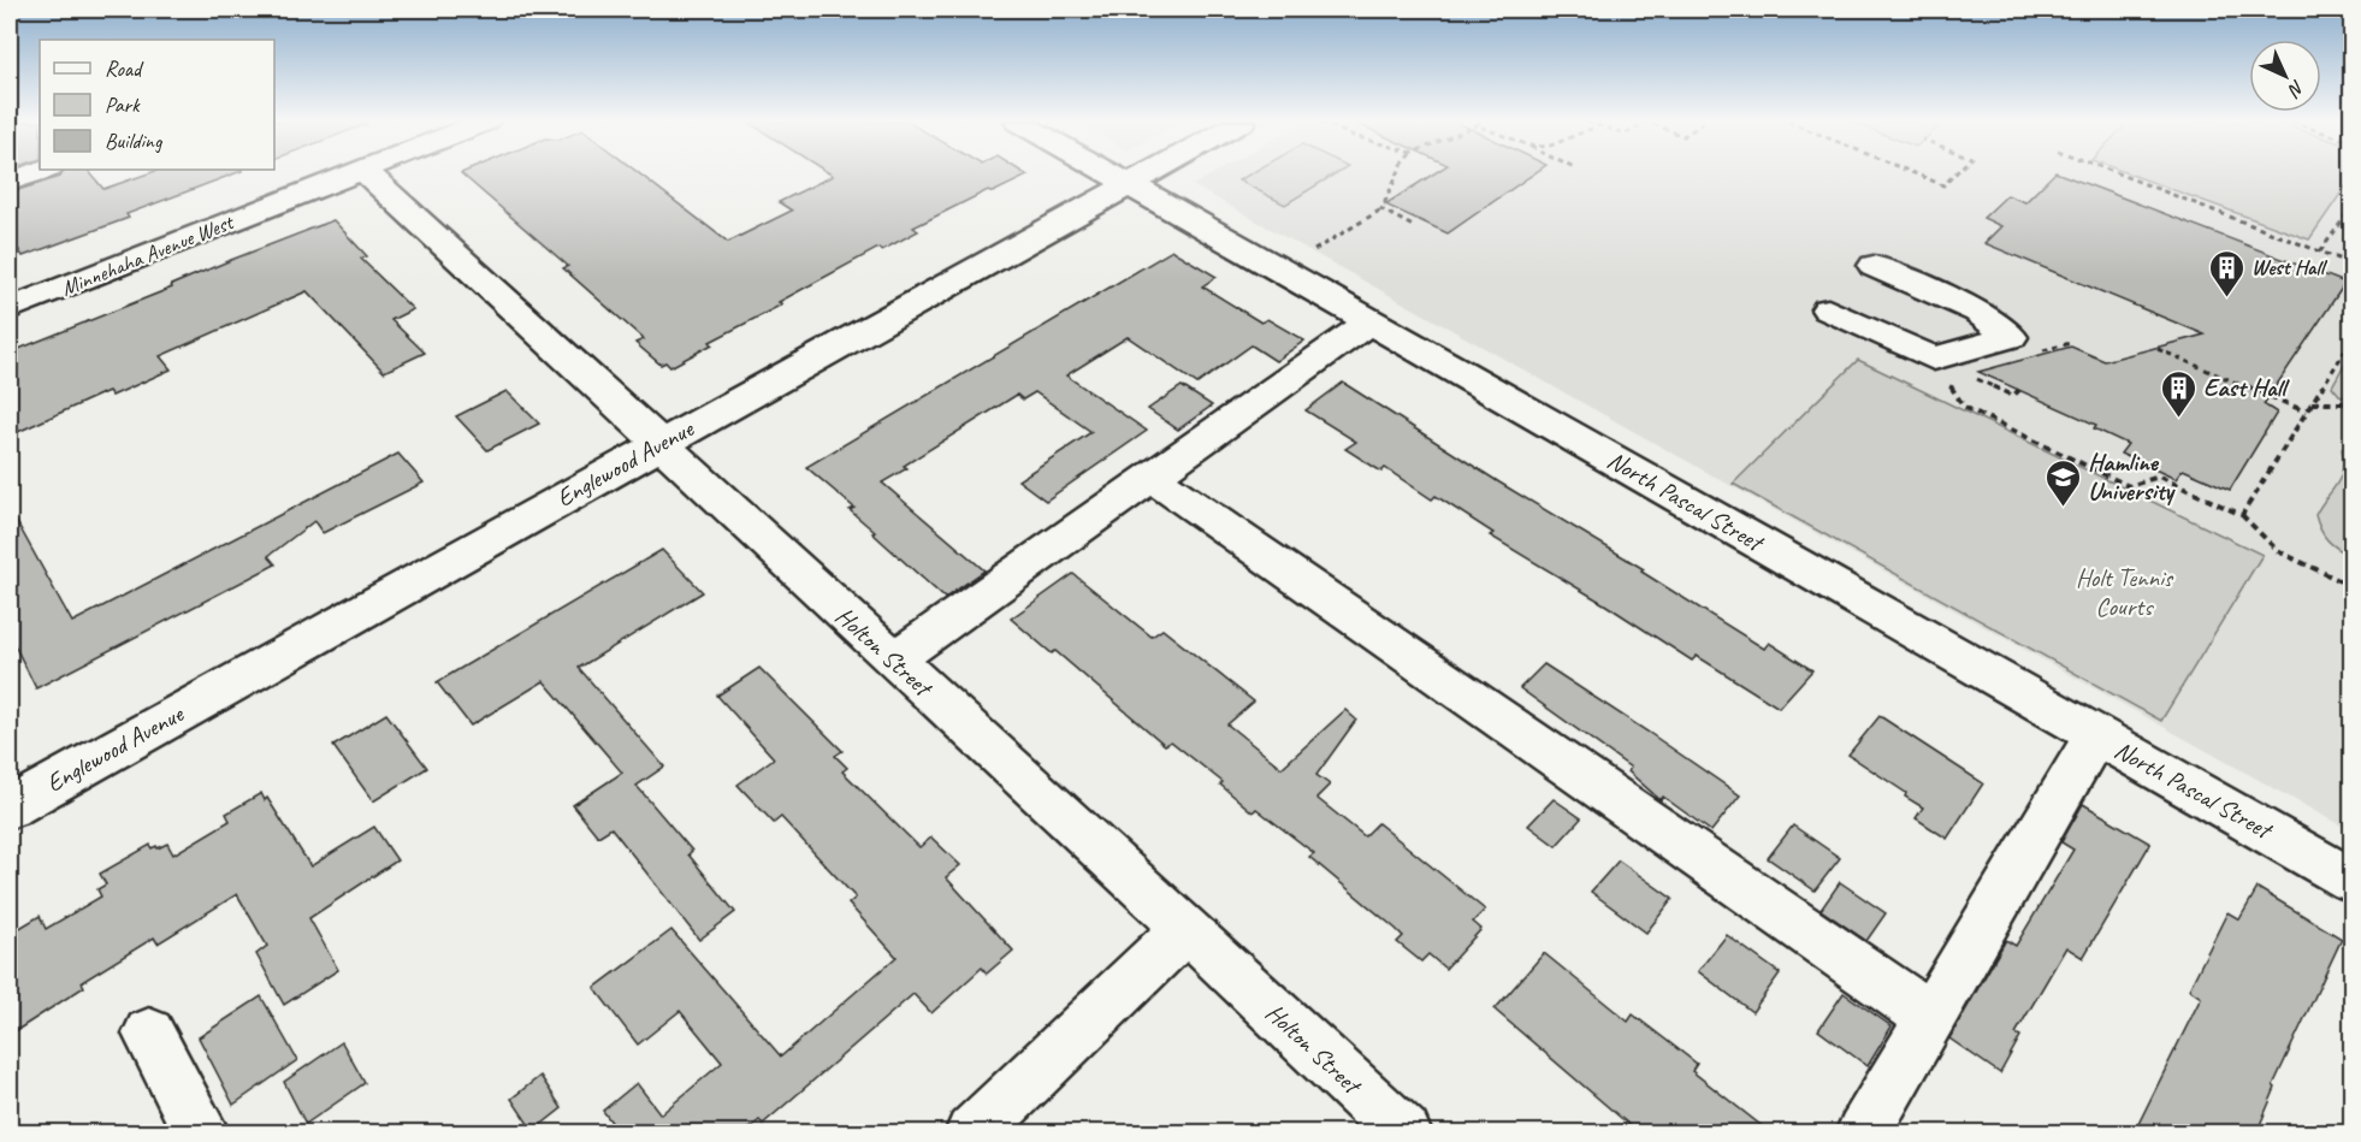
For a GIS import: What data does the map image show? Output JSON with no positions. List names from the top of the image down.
{
  "streets": {
    "street": [
      "Minnehaha Avenue West",
      "Englewood Avenue",
      "North Pascal Street",
      "Holton Street"
    ]
  },
  "crossings": [
    ["Englewood Avenue", "North Pascal Street"],
    ["Englewood Avenue", "Holton Street"]
  ],
  "parks": ["Holt Tennis Courts"],
  "places": {
    "building": ["West Hall", "East Hall"],
    "school or university": ["Hamline University"]
  },
  "legend": ["Road", "Park", "Building"],
  "north": "bottom right"
}
